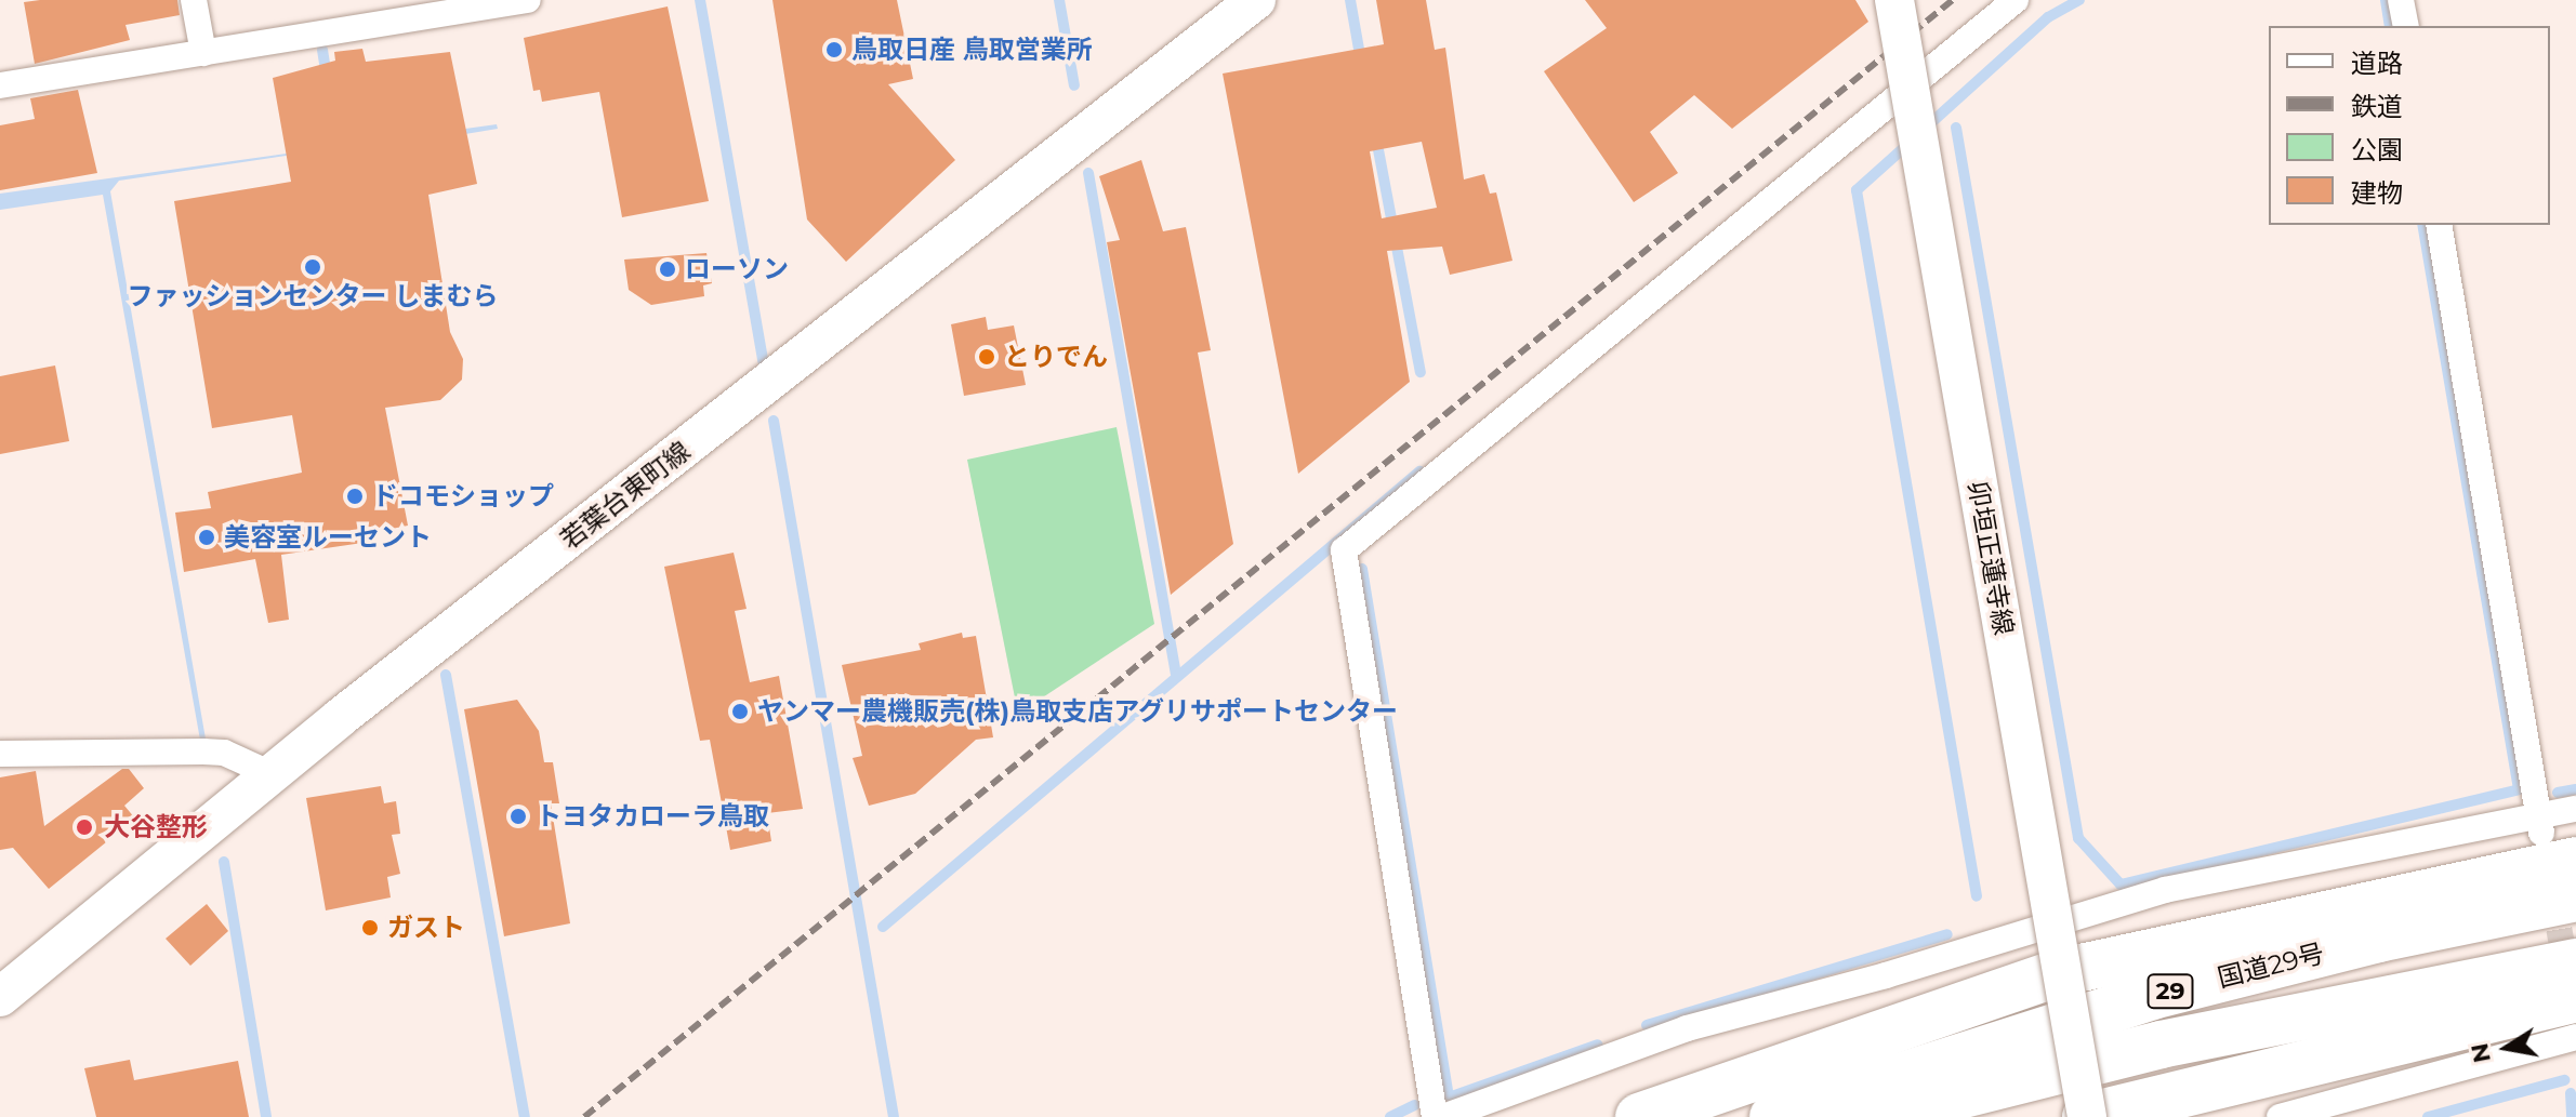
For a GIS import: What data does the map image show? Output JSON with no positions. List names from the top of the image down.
{
  "streets": {
    "highway": ["国道29号", "29"],
    "main road": ["若葉台東町線", "卯垣正蓮寺線"]
  },
  "places": [
    "鳥取日産 鳥取営業所",
    "ファッションセンター しまむら",
    "ローソン",
    "とりでん",
    "ドコモショップ",
    "美容室ルーセント",
    "ヤンマー農機販売(株)鳥取支店アグリサポートセンター",
    "トヨタカローラ鳥取",
    "大谷整形",
    "ガスト"
  ],
  "legend": [
    "道路",
    "鉄道",
    "公園",
    "建物"
  ],
  "north": "left"
}
